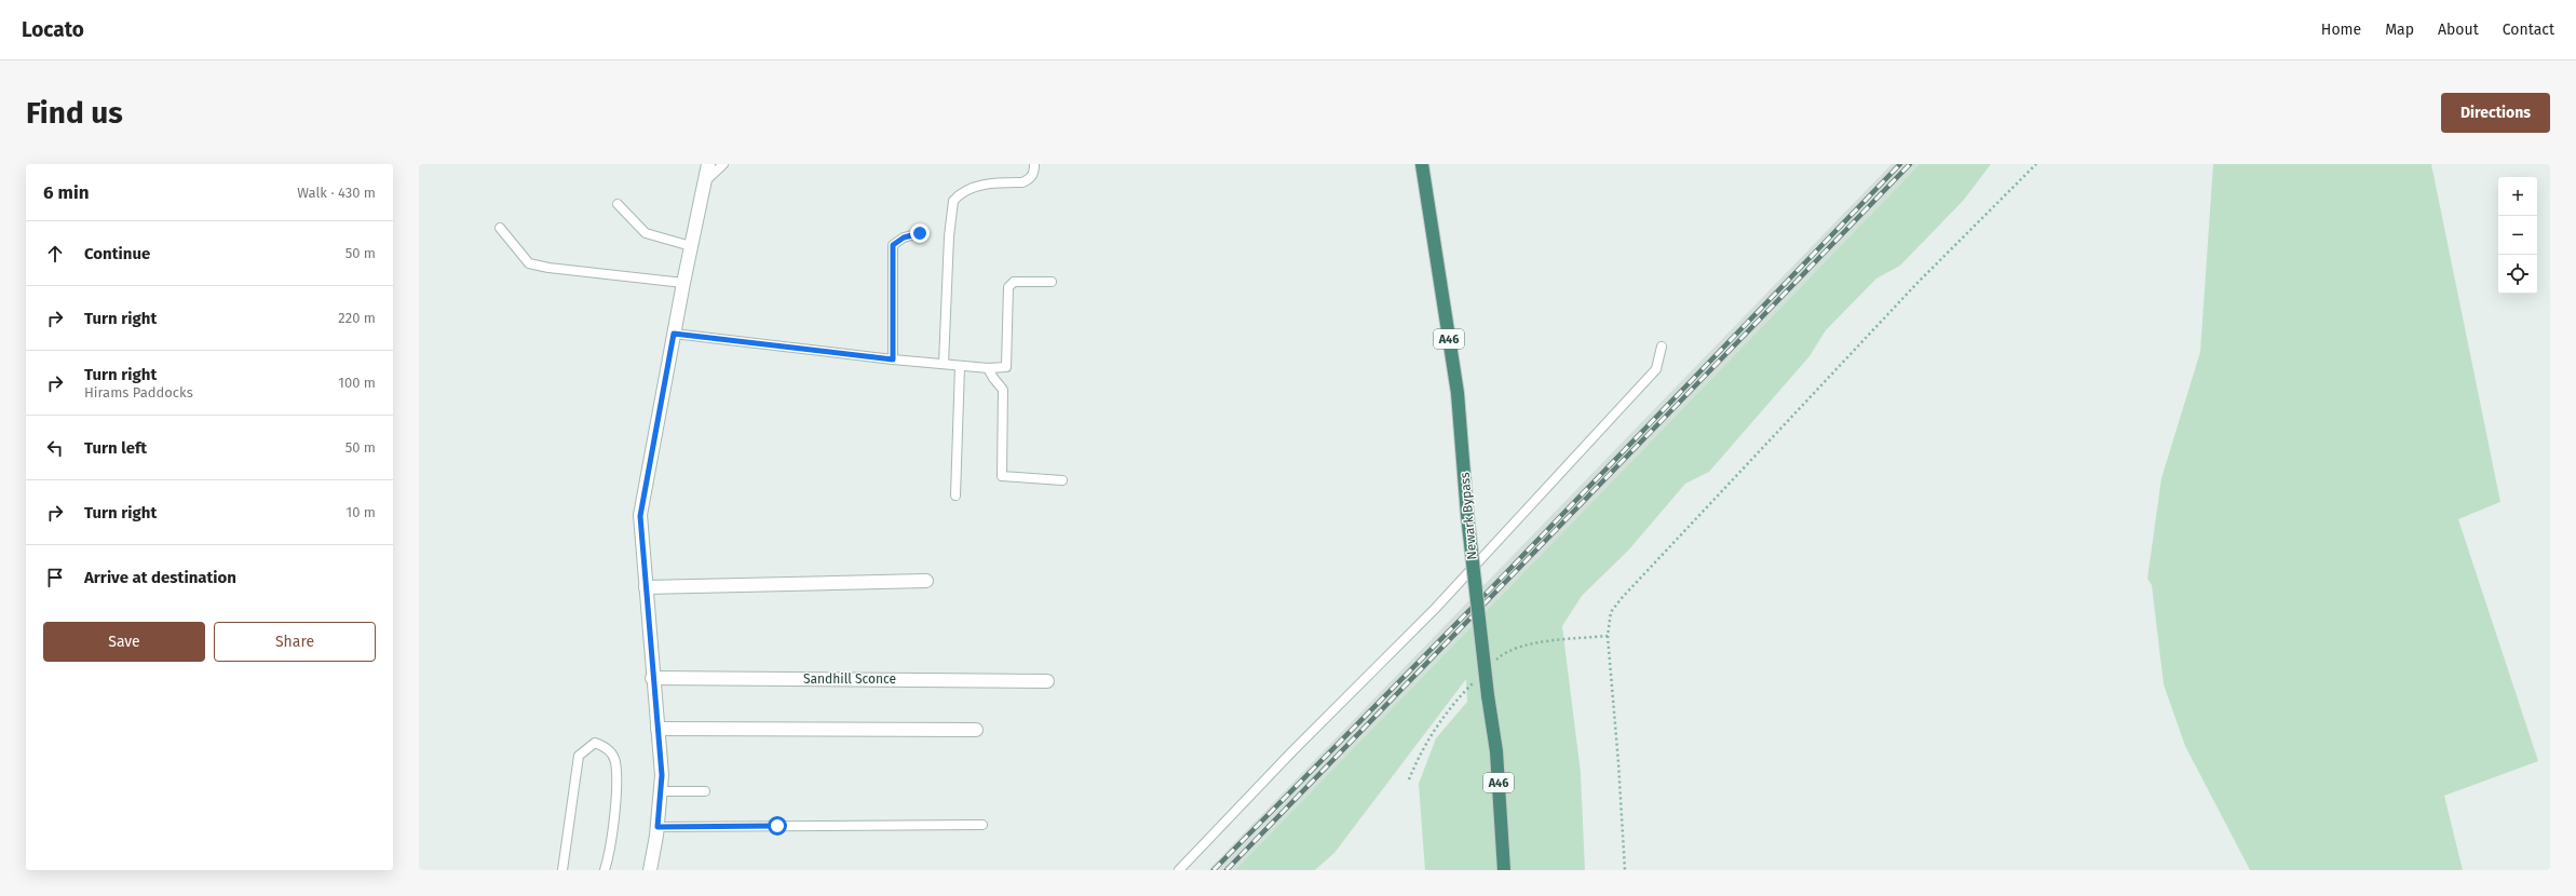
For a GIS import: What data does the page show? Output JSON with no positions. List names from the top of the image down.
{
  "streets": {
    "highway": ["A46", "Newark Bypass"],
    "street": ["Sandhill Sconce"]
  },
  "page": {
    "header": "Locato",
    "nav": [
      "Home",
      "Map",
      "About",
      "Contact"
    ],
    "buttons": [
      "Directions",
      ["Save", "Share"]
    ],
    "title": "Find us",
    "heading": ["6 min", "Walk · 430 m"],
    "map_buttons": ["+", "−"],
    "list": [
      ["Continue", "50 m"],
      ["Turn right", "220 m"],
      ["Turn right", "Hirams Paddocks", "100 m"],
      ["Turn left", "50 m"],
      ["Turn right", "10 m"],
      "Arrive at destination"
    ]
  }
}
